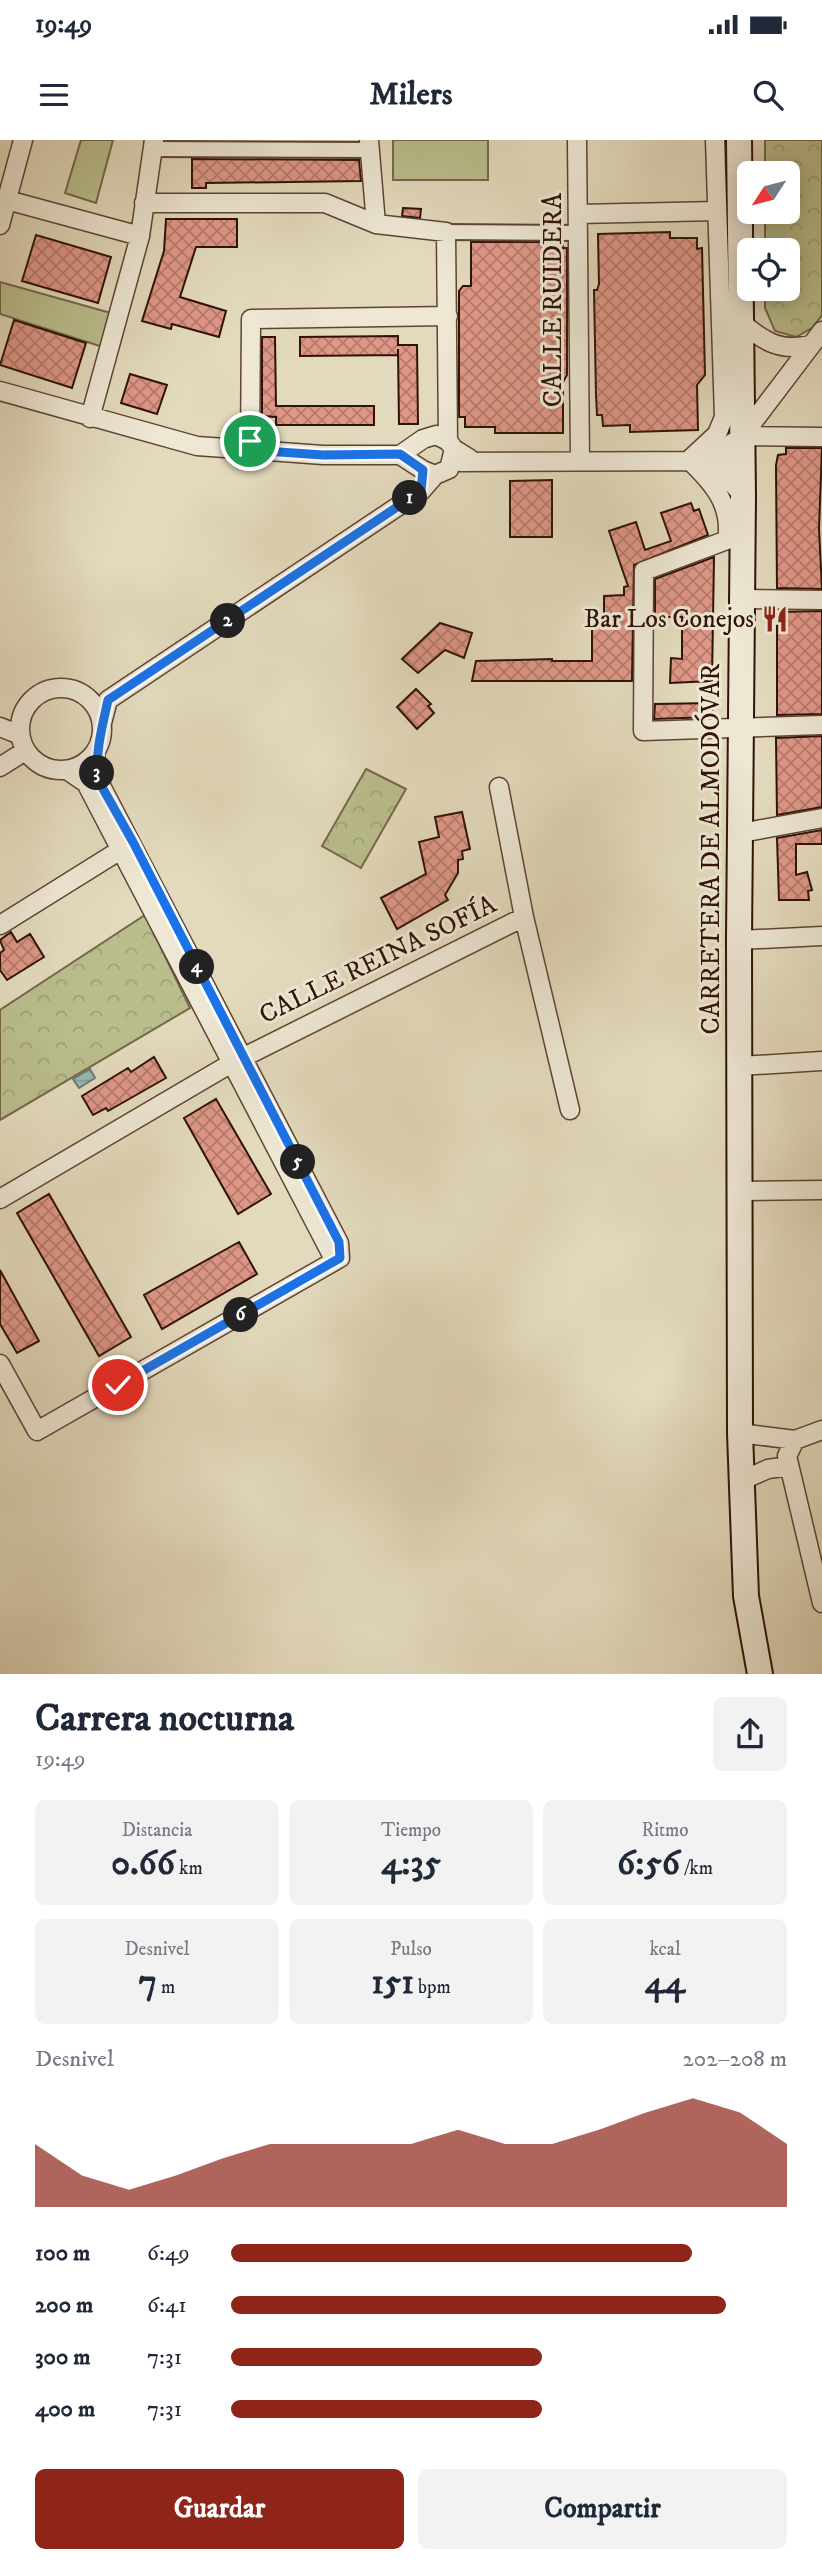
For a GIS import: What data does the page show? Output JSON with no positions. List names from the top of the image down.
{
  "streets": {
    "main road": ["CARRETERA DE ALMODÓVAR"],
    "street": ["CALLE RUIDERA", "CALLE REINA SOFÍA"]
  },
  "places": {
    "restaurant": ["Bar Los Conejos"]
  },
  "north": "bottom left",
  "page": {
    "status": "19:49",
    "header": "Milers",
    "pins": [
      "1",
      "2",
      "3",
      "4",
      "5",
      "6"
    ],
    "heading": ["Carrera nocturna", "19:49"],
    "stats": [
      ["Distancia", "0.66 km"],
      ["Tiempo", "4:35"],
      ["Ritmo", "6:56 /km"],
      ["Desnivel", "7 m"],
      ["Pulso", "151 bpm"],
      ["kcal", "44"]
    ],
    "chart": ["Desnivel", "202–208 m"],
    "list": [
      {
        "name": "100 m",
        "note": "6:49"
      },
      {
        "name": "200 m",
        "note": "6:41"
      },
      {
        "name": "300 m",
        "note": "7:31"
      },
      {
        "name": "400 m",
        "note": "7:31"
      }
    ],
    "buttons": ["Guardar", "Compartir"]
  }
}
